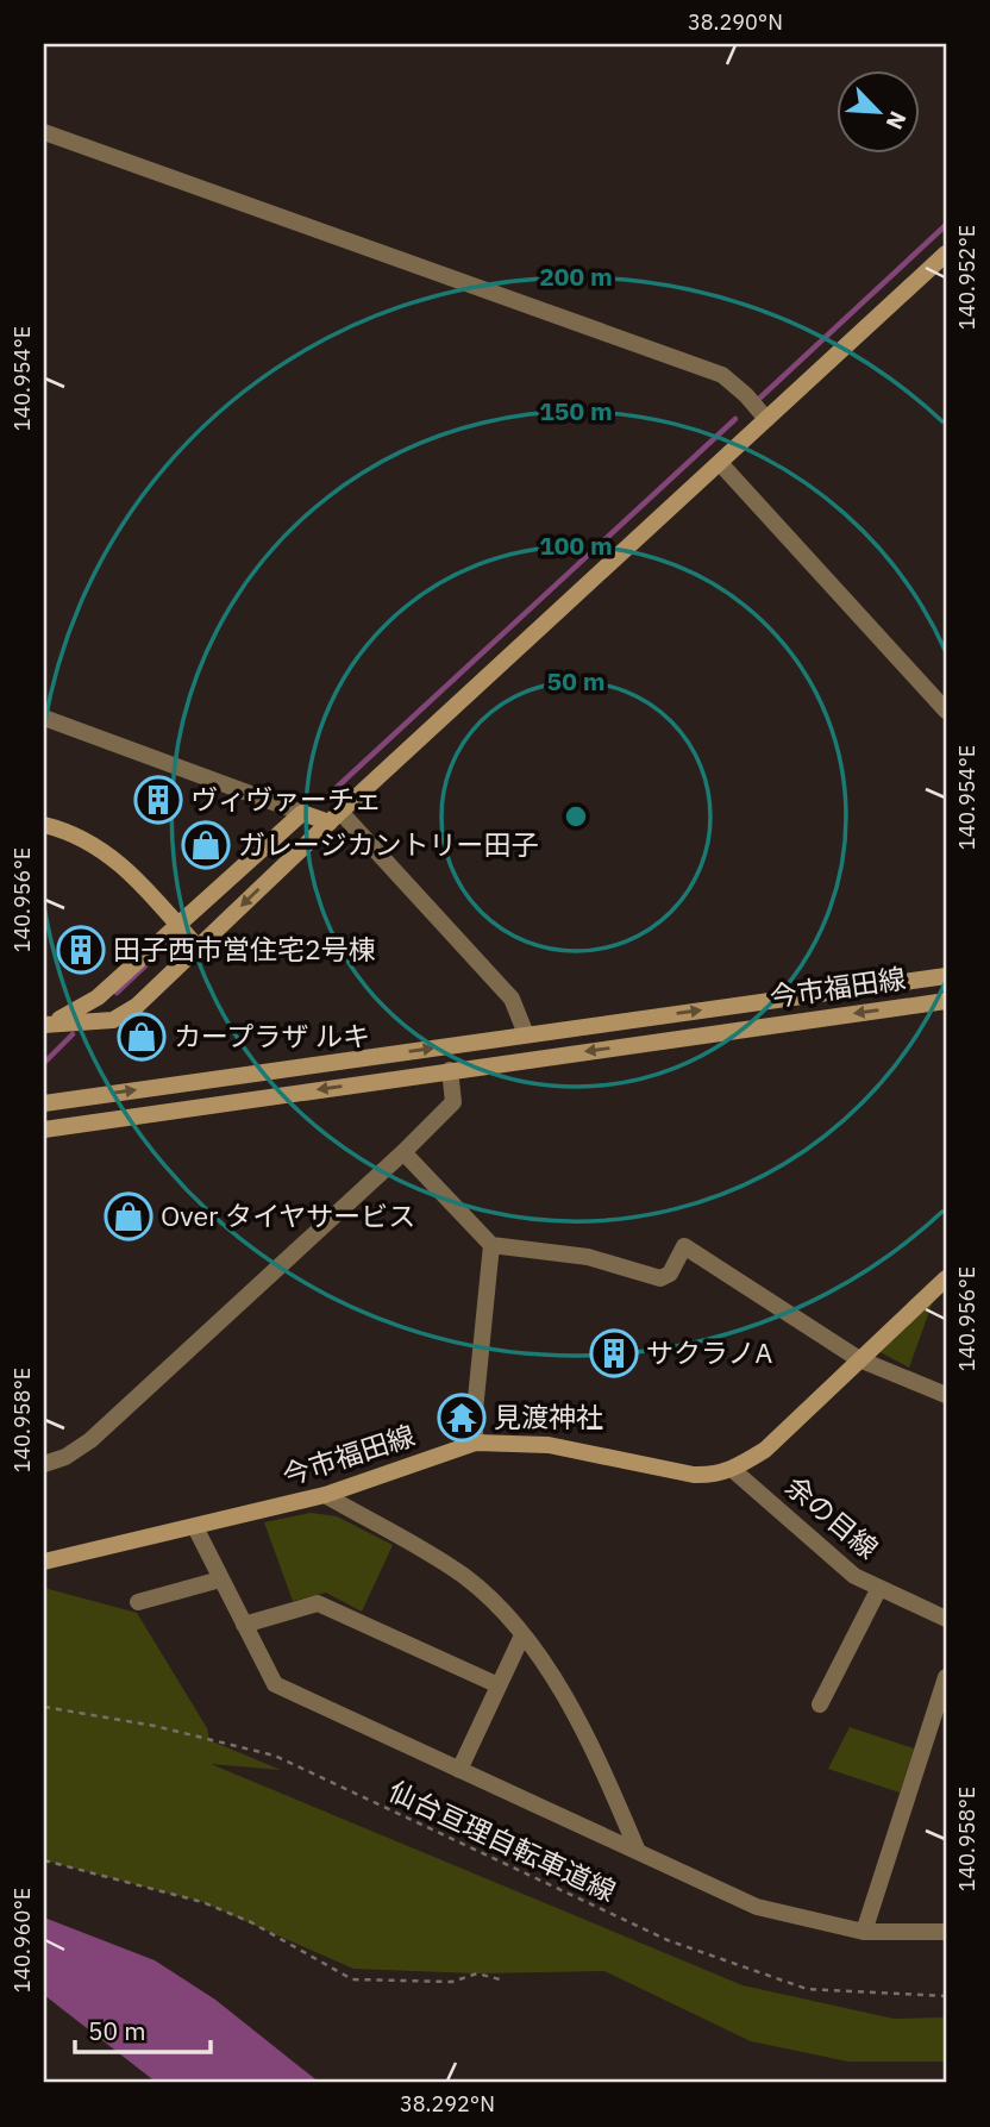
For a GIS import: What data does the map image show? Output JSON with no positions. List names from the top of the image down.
{
  "streets": {
    "main road": ["今市福田線"],
    "street": ["余の目線"],
    "path": ["仙台亘理自転車道線"]
  },
  "crossings": [
    ["今市福田線", "余の目線"]
  ],
  "places": {
    "building": ["ヴィヴァーチェ", "田子西市営住宅2号棟", "サクラノA"],
    "shop": ["ガレージカントリー田子", "カープラザ ルキ", "Over タイヤサービス"],
    "temple": ["見渡神社"]
  },
  "scale_bar": "50 m",
  "north": "bottom right",
  "coordinates": [
    "38.290°N",
    "140.952°E",
    "140.954°E",
    "140.956°E",
    "140.958°E",
    "140.960°E",
    "38.292°N"
  ],
  "rings": [
    "200 m",
    "150 m",
    "100 m",
    "50 m"
  ]
}
